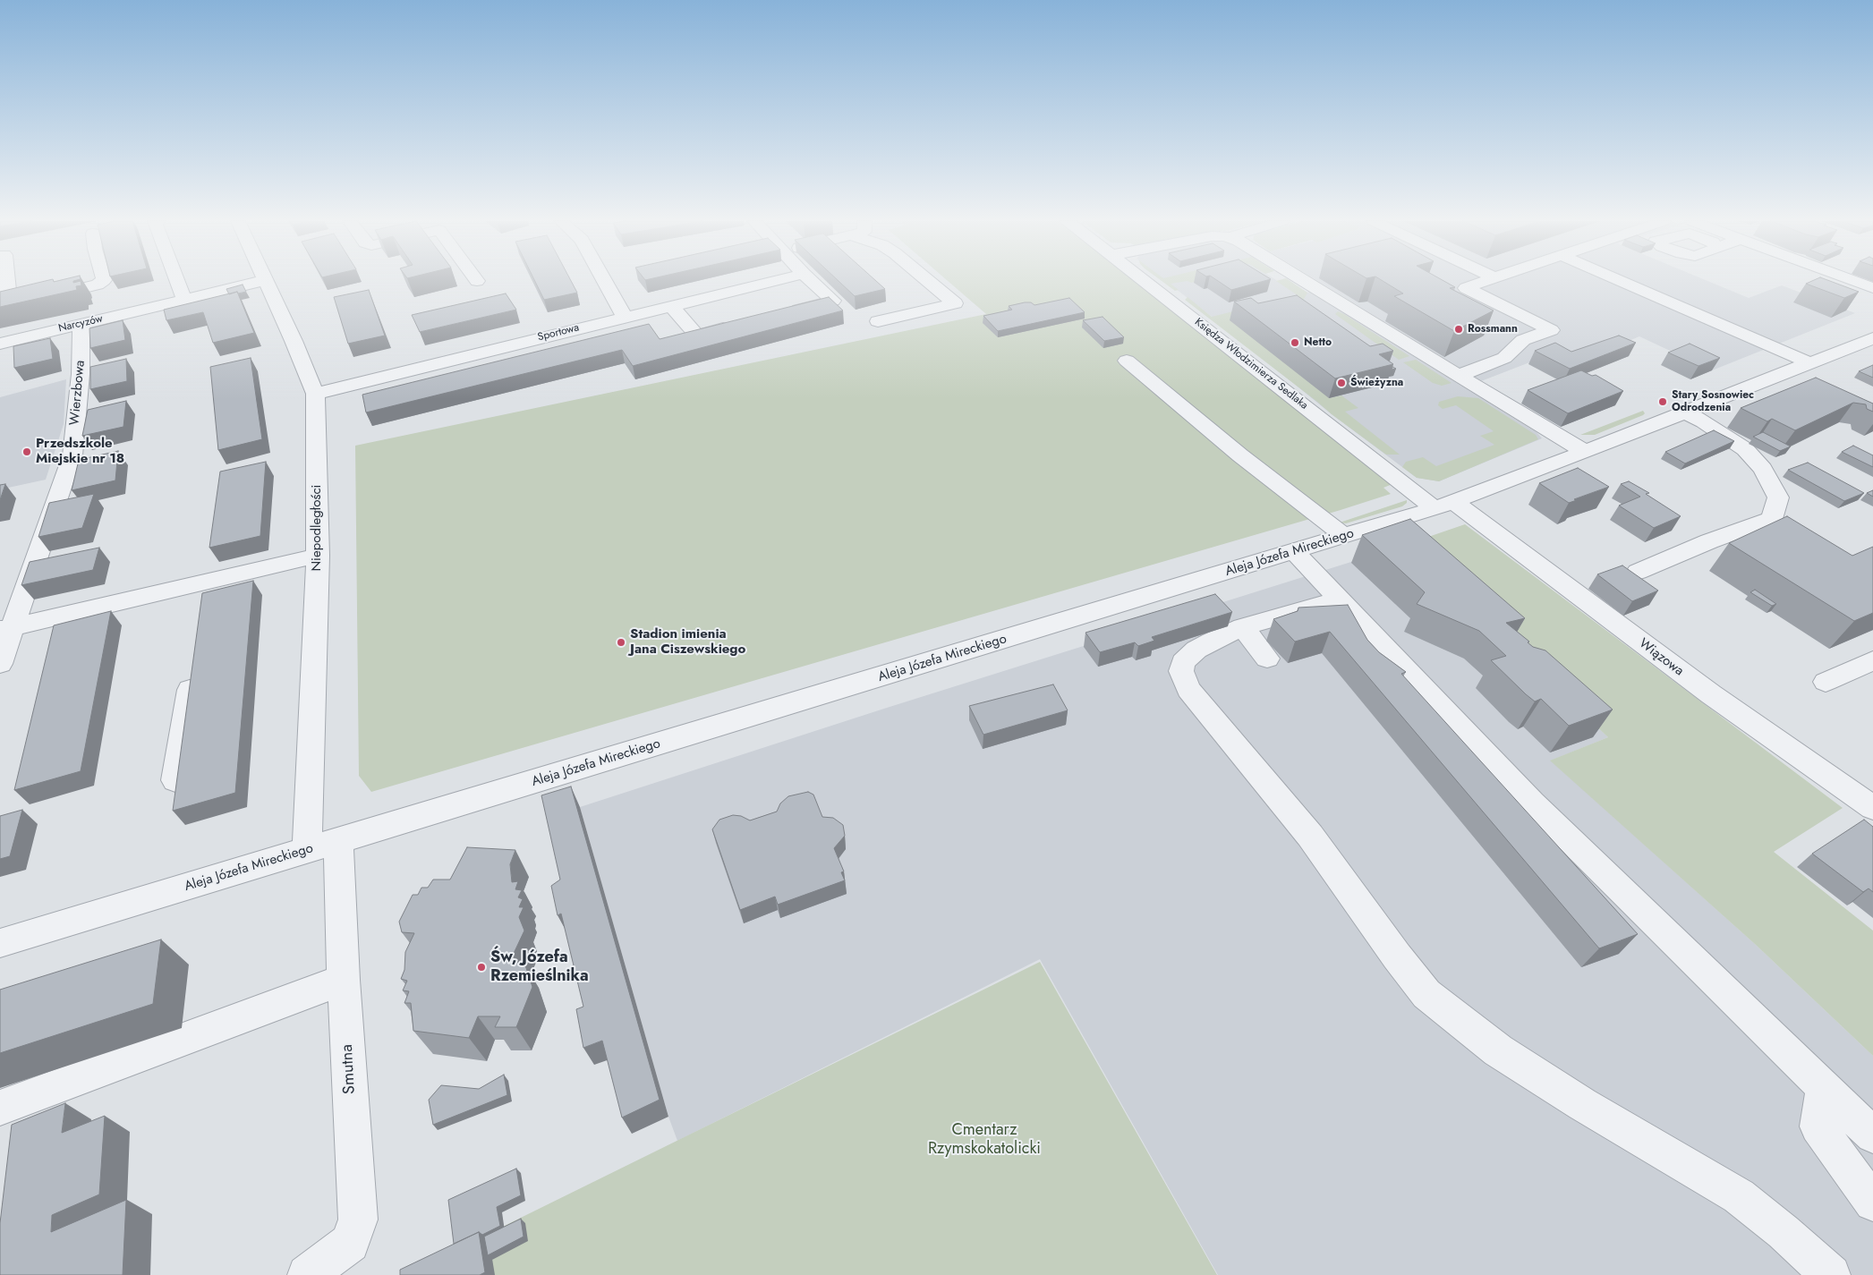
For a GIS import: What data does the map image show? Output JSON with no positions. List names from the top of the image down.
{
  "streets": {
    "street": [
      "Narcyzów",
      "Sportowa",
      "Księdza Włodzimierza Sedlaka",
      "Wierzbowa",
      "Niepodległości",
      "Aleja Józefa Mireckiego",
      "Wiązowa",
      "Smutna"
    ]
  },
  "crossings": [
    ["Narcyzów", "Wierzbowa"],
    ["Sportowa", "Niepodległości"],
    ["Księdza Włodzimierza Sedlaka", "Aleja Józefa Mireckiego"],
    ["Księdza Włodzimierza Sedlaka", "Wiązowa"],
    ["Niepodległości", "Aleja Józefa Mireckiego"],
    ["Niepodległości", "Smutna"],
    ["Aleja Józefa Mireckiego", "Wiązowa"],
    ["Aleja Józefa Mireckiego", "Smutna"]
  ],
  "parks": ["Cmentarz Rzymskokatolicki"],
  "places": [
    "Rossmann",
    "Netto",
    "Świeżyzna",
    "Stary Sosnowiec Odrodzenia",
    "Przedszkole Miejskie nr 18",
    "Stadion imienia Jana Ciszewskiego",
    "Św, Józefa Rzemieślnika"
  ]
}
